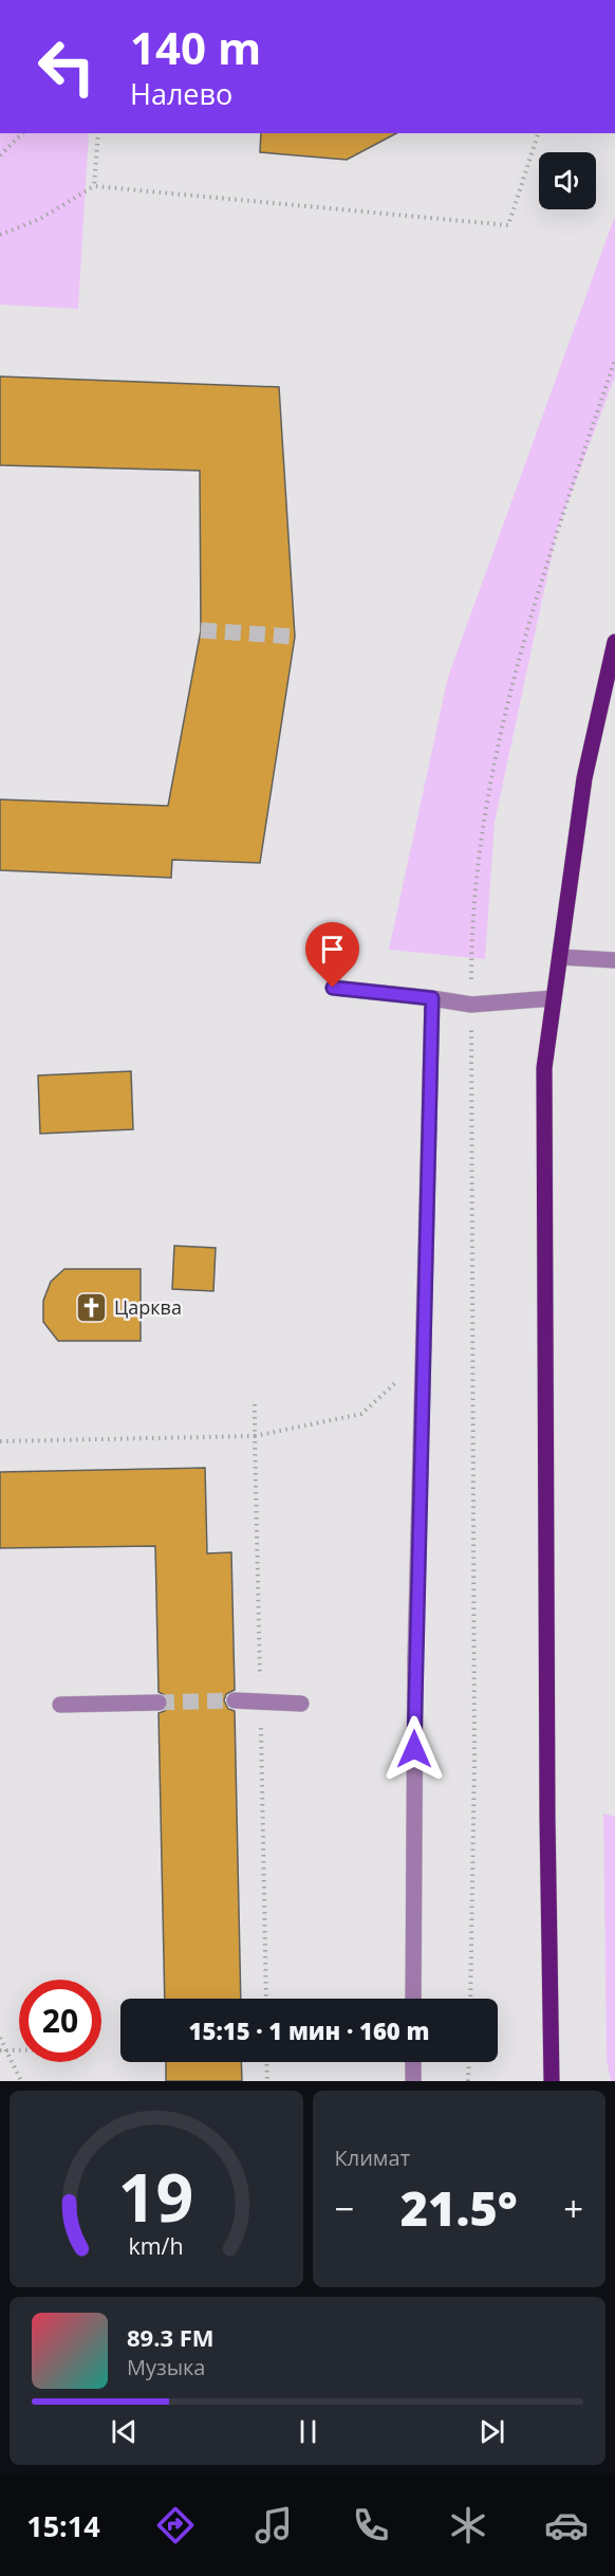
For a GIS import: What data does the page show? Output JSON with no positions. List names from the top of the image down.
{
  "places": {
    "church": ["Царква"]
  },
  "page": {
    "turn": ["140 m", "Налево"],
    "limit": "20",
    "trip": "15:15 · 1 мин · 160 m",
    "tile": "Климат",
    "heat": ["−", "21.5°", "+"],
    "song": ["89.3 FM", "Музыка"],
    "tabs": "15:14",
    "gauge": ["19", "km/h"]
  }
}
